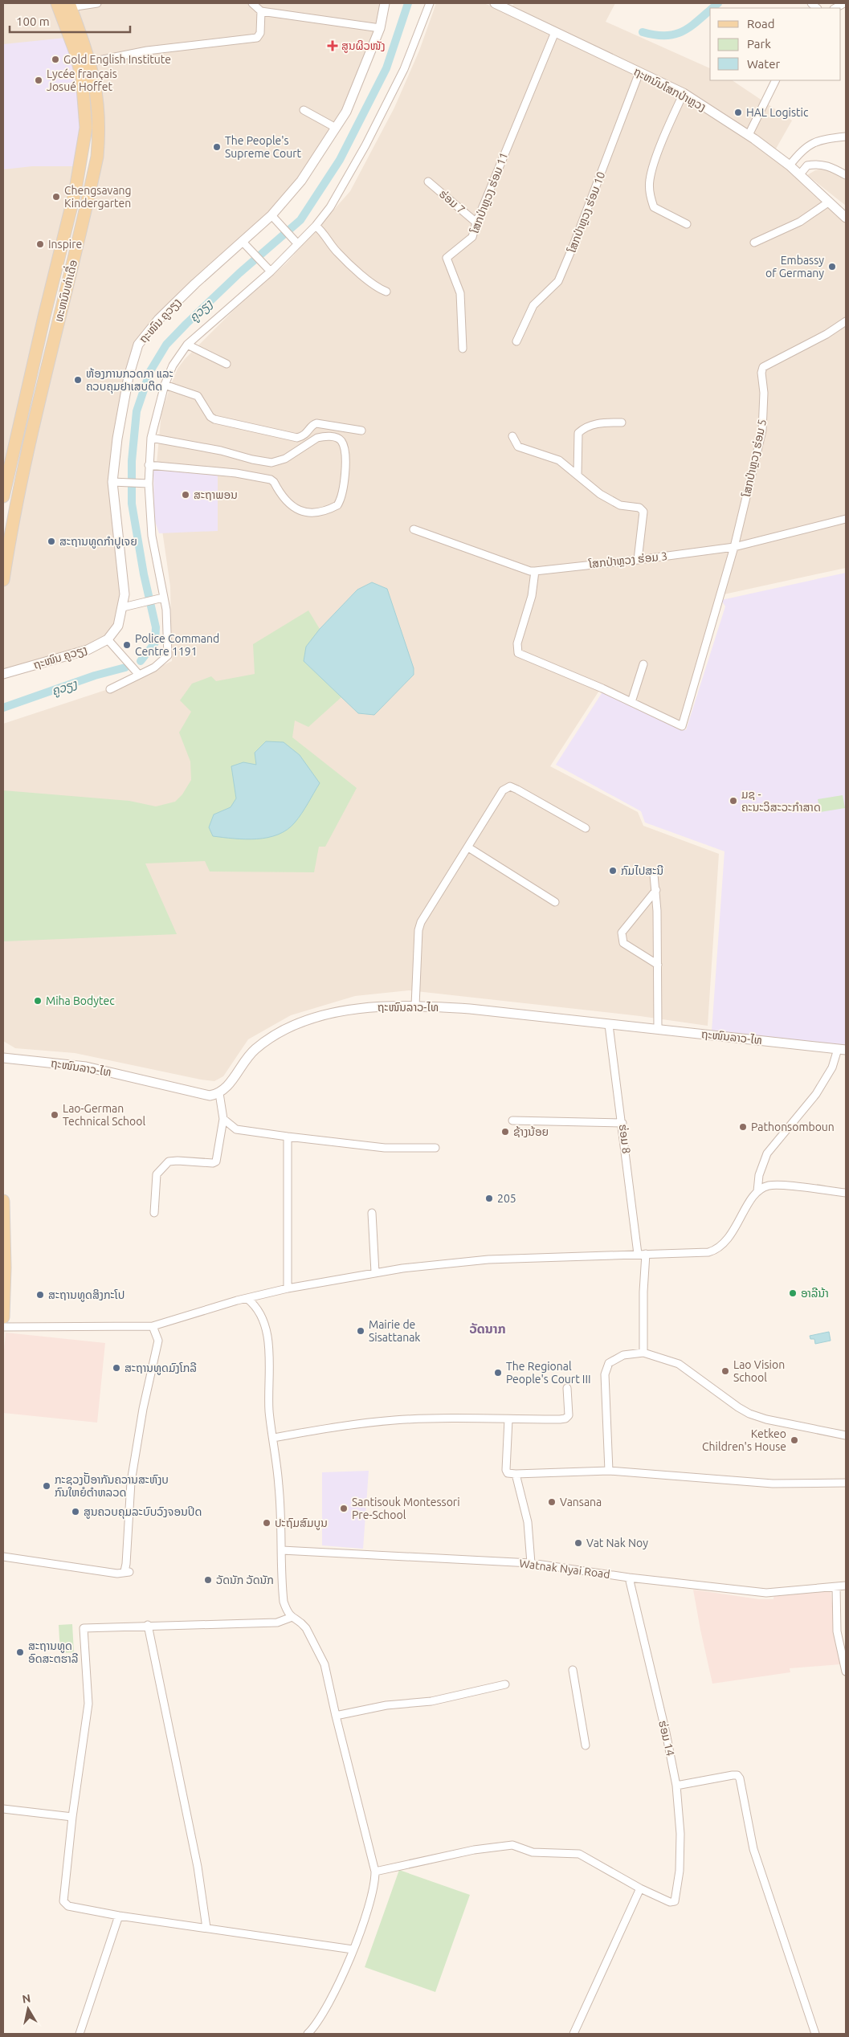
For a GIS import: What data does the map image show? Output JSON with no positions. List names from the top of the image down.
{
  "streets": {
    "main road": ["ທະຫນົນທ່າເດື່ອ"],
    "street": [
      "ຖະຫນົນໂສກປ່າຫຼວງ",
      "ໂສກປ່າຫຼວງ ຮ່ອມ 11",
      "ຮ່ອມ 7",
      "ໂສກປ່າຫຼວງ ຮ່ອມ 10",
      "ຖະໜົນ ຄູວຽງ",
      "ໂສກປ່າຫຼວງ ຮ່ອມ 5",
      "ໂສກປ່າຫຼວງ ຮ່ອມ 3",
      "ຖະໜົນລາວ-ໄທ",
      "ຮ່ອມ 8",
      "Watnak Nyai Road",
      "ຮ່ອມ 14"
    ]
  },
  "crossings": [
    ["ຖະຫນົນໂສກປ່າຫຼວງ", "ໂສກປ່າຫຼວງ ຮ່ອມ 11"],
    ["ຖະຫນົນໂສກປ່າຫຼວງ", "ໂສກປ່າຫຼວງ ຮ່ອມ 10"],
    ["ໂສກປ່າຫຼວງ ຮ່ອມ 11", "ຮ່ອມ 7"],
    ["ໂສກປ່າຫຼວງ ຮ່ອມ 5", "ໂສກປ່າຫຼວງ ຮ່ອມ 3"],
    ["ຖະໜົນລາວ-ໄທ", "ຮ່ອມ 8"],
    ["Watnak Nyai Road", "ຮ່ອມ 14"]
  ],
  "districts": ["ວັດນາກ"],
  "water": ["ຄູວຽງ"],
  "places": {
    "health": ["ສູນຜິວໜັງ"],
    "other": [
      "Gold English Institute",
      "Lycée français Josué Hoffet",
      "HAL Logistic",
      "The People's Supreme Court",
      "Chengsavang Kindergarten",
      "Inspire",
      "Embassy of Germany",
      "ຫ້ອງການກວດກາ ແລະ ຄວບຄຸມຢາເສບຕິດ",
      "ສະຖາພອນ",
      "ສະຖານທູດກຳປູເຈຍ",
      "Police Command Centre 1191",
      "ມຊ - ຄະນະວິສະວະກຳສາດ",
      "ກົມໄປສະນີ",
      "Miha Bodytec",
      "Lao-German Technical School",
      "Pathonsomboun",
      "ຊ້າງນ້ອຍ",
      "205",
      "ອາລີນ້າ",
      "ສະຖານທູດສິງກະໂປ",
      "Mairie de Sisattanak",
      "ສະຖານທູດມົງໂກລີ",
      "Lao Vision School",
      "The Regional People's Court III",
      "Ketkeo Children's House",
      "ກະຊວງປັັອາກັນຄວານສະຫົງບ ກົນໃຫຍໍຕຳຫລວດ",
      "Vansana",
      "Santisouk Montessori Pre-School",
      "ສູນຄວບຄຸມລະບົບວົງຈອນປິດ",
      "ປະຖົມສົມບູນ",
      "Vat Nak Noy",
      "ວັດນັກ ວັດນັກ",
      "ສະຖານທູດ ອົດສະຕຮາລີ"
    ]
  },
  "legend": ["Road", "Park", "Water"],
  "scale_bar": "100 m",
  "north": "top"
}
